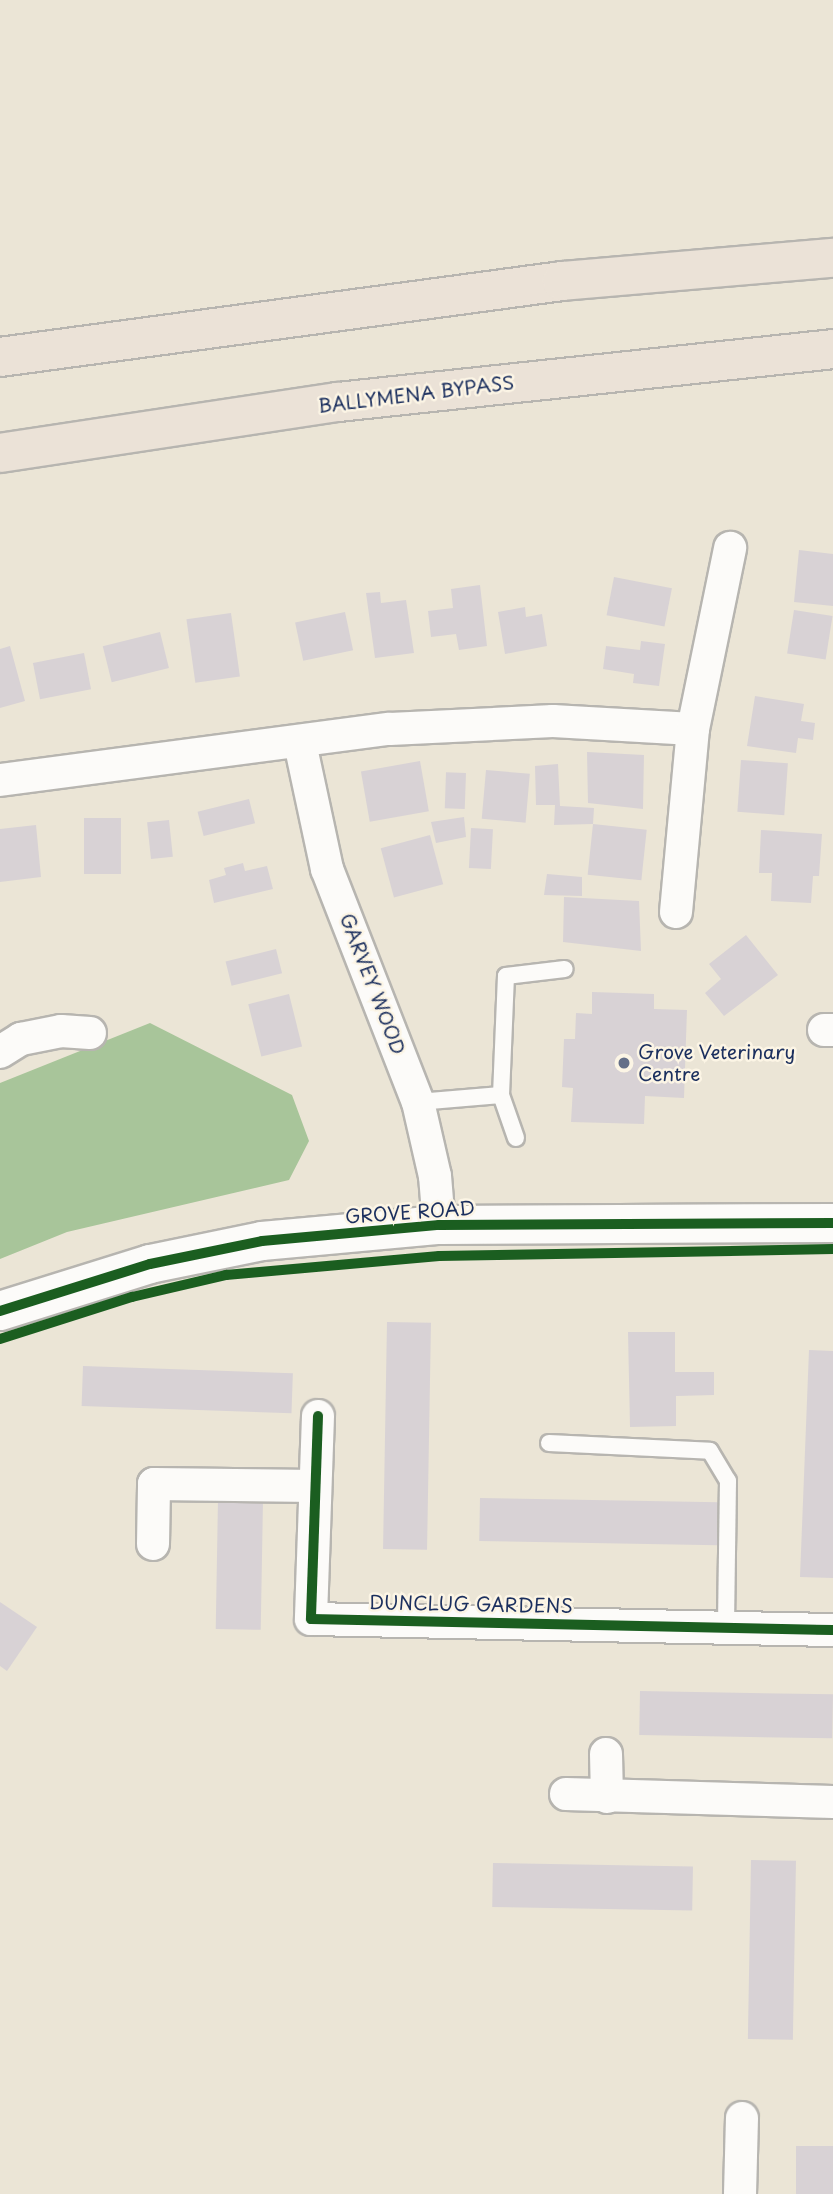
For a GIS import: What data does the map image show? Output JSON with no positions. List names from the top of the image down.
{
  "streets": {
    "highway": ["BALLYMENA BYPASS"],
    "street": ["GARVEY WOOD", "GROVE ROAD", "DUNCLUG GARDENS"]
  },
  "crossings": [
    ["GARVEY WOOD", "GROVE ROAD"]
  ],
  "places": ["Grove Veterinary Centre"]
}
